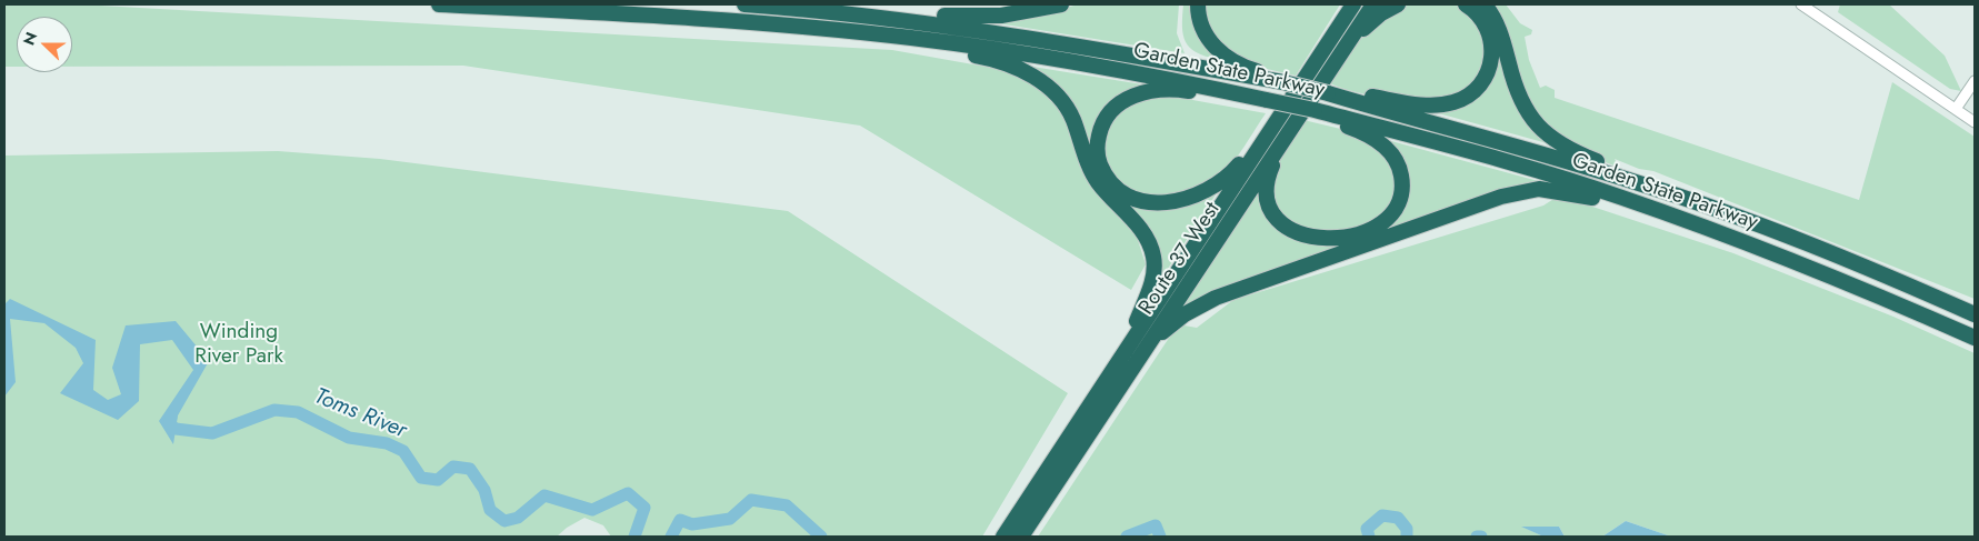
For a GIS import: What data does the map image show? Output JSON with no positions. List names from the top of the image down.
{
  "streets": {
    "highway": ["Garden State Parkway", "Route 37 West"]
  },
  "water": ["Toms River"],
  "parks": ["Winding River Park"],
  "north": "left"
}
